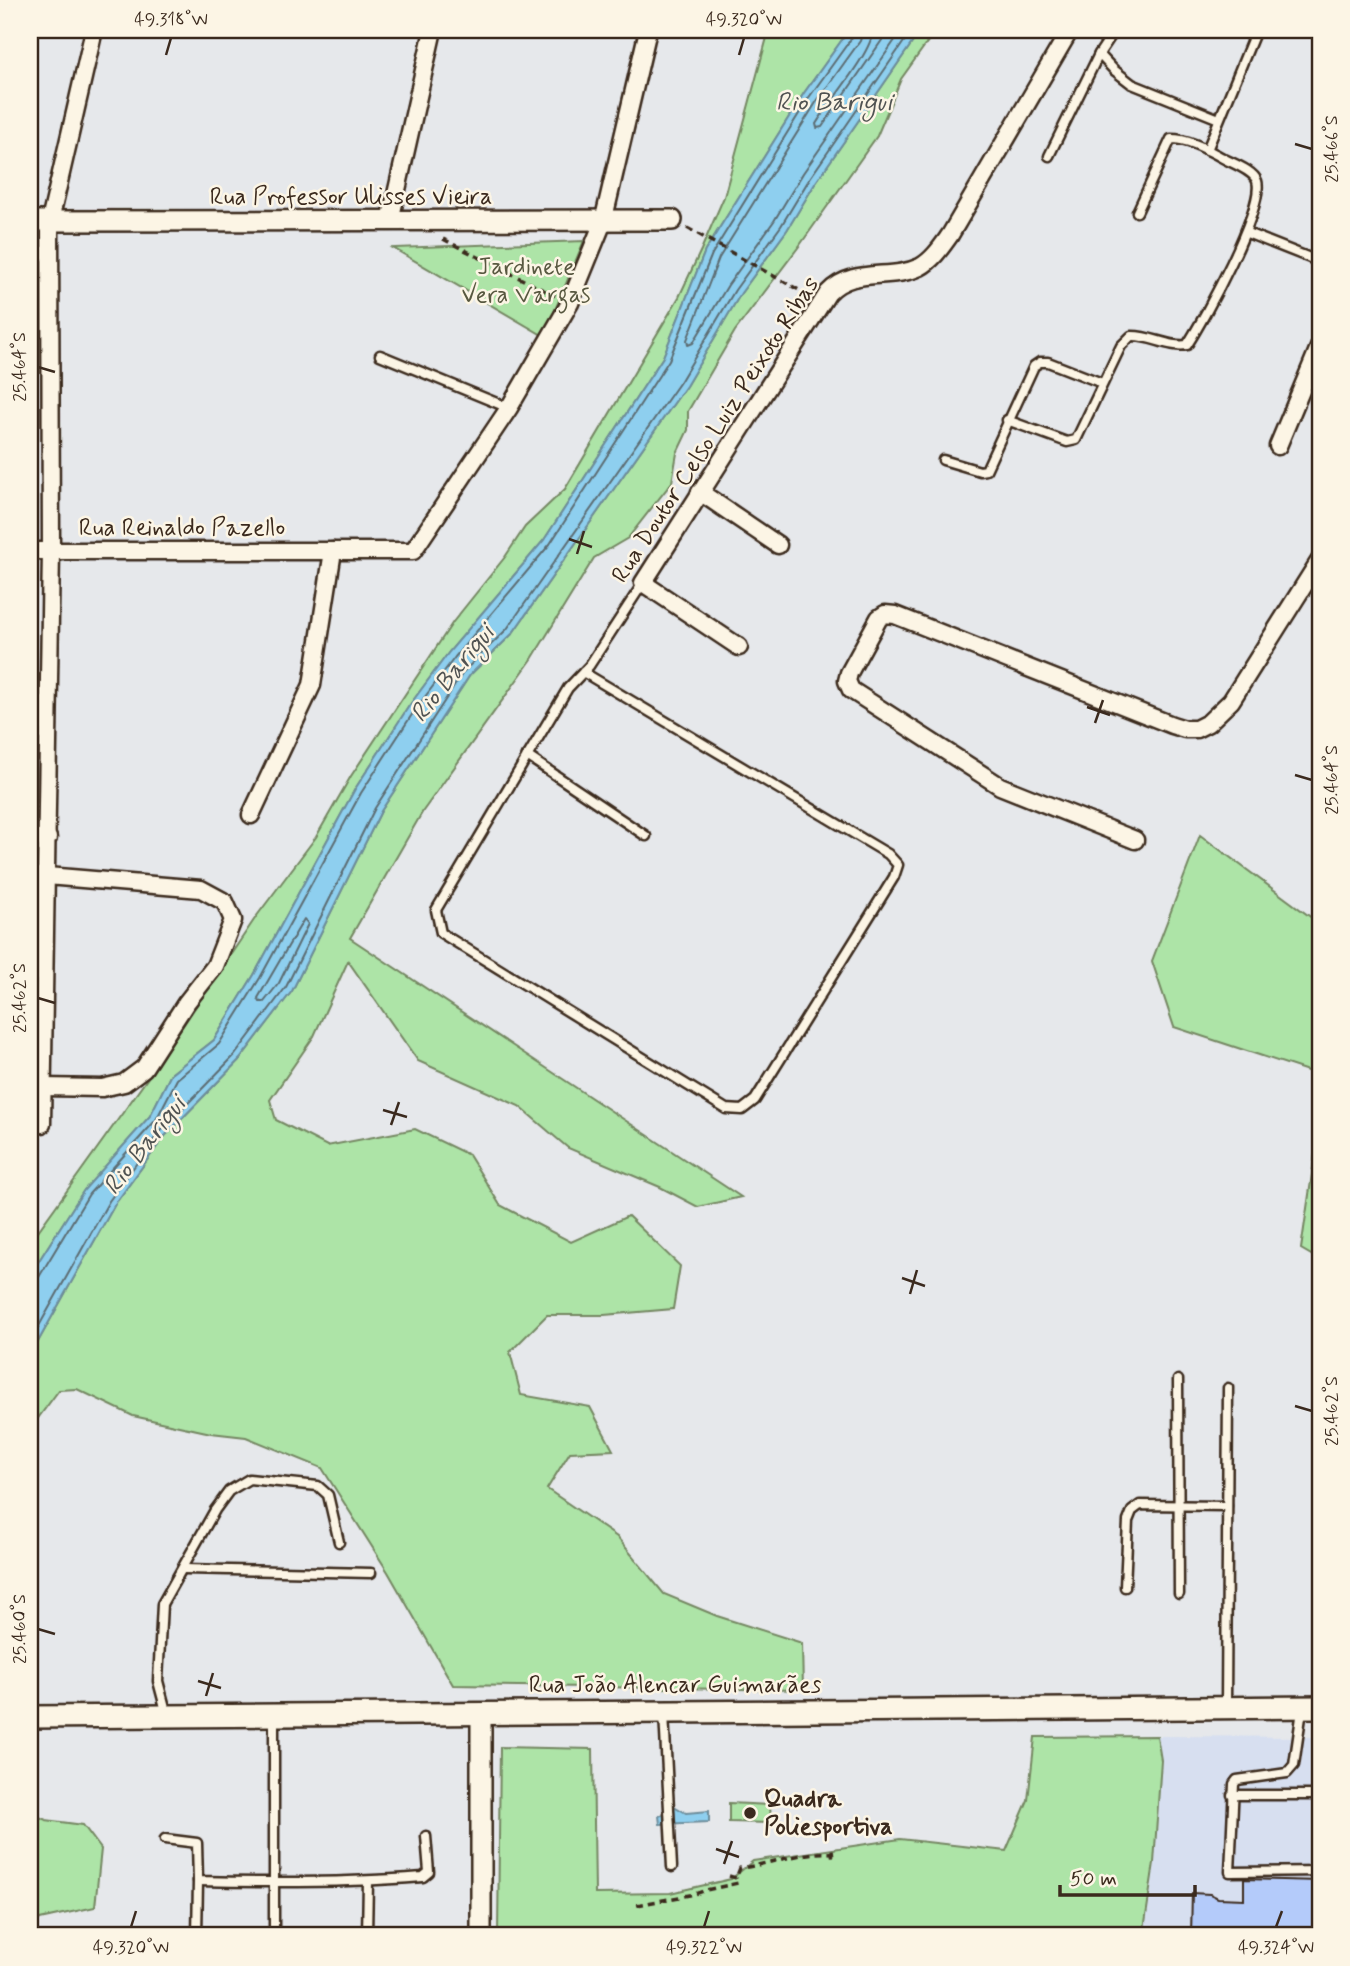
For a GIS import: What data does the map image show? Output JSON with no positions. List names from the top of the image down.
{
  "streets": {
    "main road": ["Rua João Alencar Guimarães"],
    "street": ["Rua Professor Ulisses Vieira", "Rua Doutor Celso Luiz Peixoto Ribas", "Rua Reinaldo Pazello"]
  },
  "water": ["Rio Barigui"],
  "parks": ["Jardinete Vera Vargas"],
  "places": ["Quadra Poliesportiva"],
  "scale_bar": "50 m",
  "coordinates": [
    "49.318°W",
    "49.320°W",
    "25.466°S",
    "25.464°S",
    "25.462°S",
    "25.460°S",
    "49.322°W",
    "49.324°W"
  ]
}
